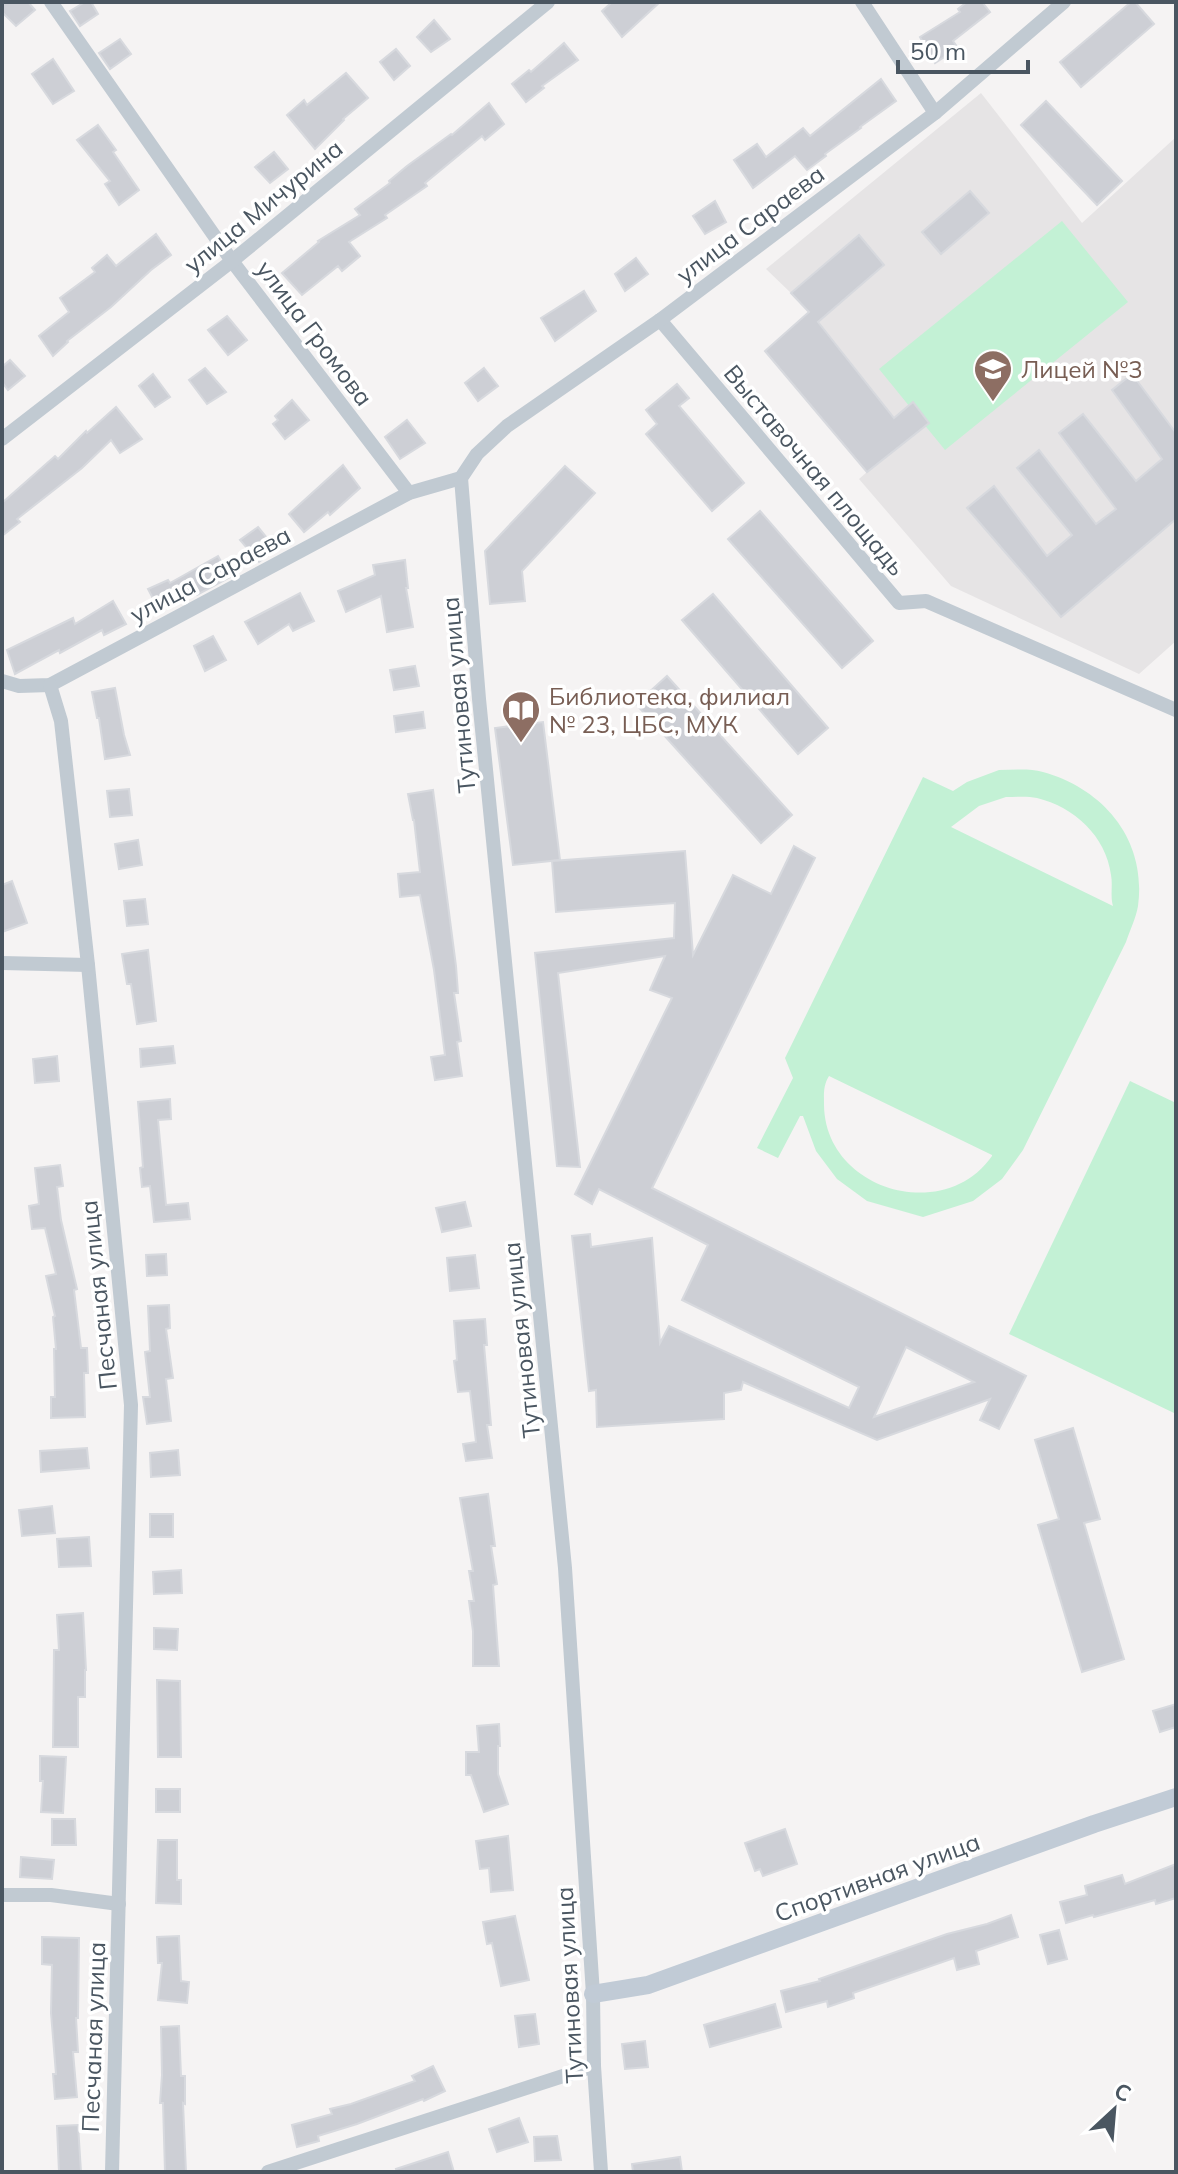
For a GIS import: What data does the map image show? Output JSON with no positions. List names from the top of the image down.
{
  "streets": {
    "street": [
      "улица Мичурина",
      "улица Сараева",
      "улица Громова",
      "Выставочная площадь",
      "Тутиновая улица",
      "Песчаная улица",
      "Спортивная улица"
    ]
  },
  "crossings": [
    ["улица Мичурина", "улица Громова"],
    ["улица Сараева", "улица Громова"],
    ["улица Сараева", "Выставочная площадь"],
    ["улица Сараева", "Тутиновая улица"],
    ["улица Сараева", "Песчаная улица"],
    ["Тутиновая улица", "Спортивная улица"]
  ],
  "places": {
    "school or university": ["Лицей №3"],
    "library": ["Библиотека, филиал № 23, ЦБС, МУК"]
  },
  "scale_bar": "50 m",
  "north": "top right"
}
